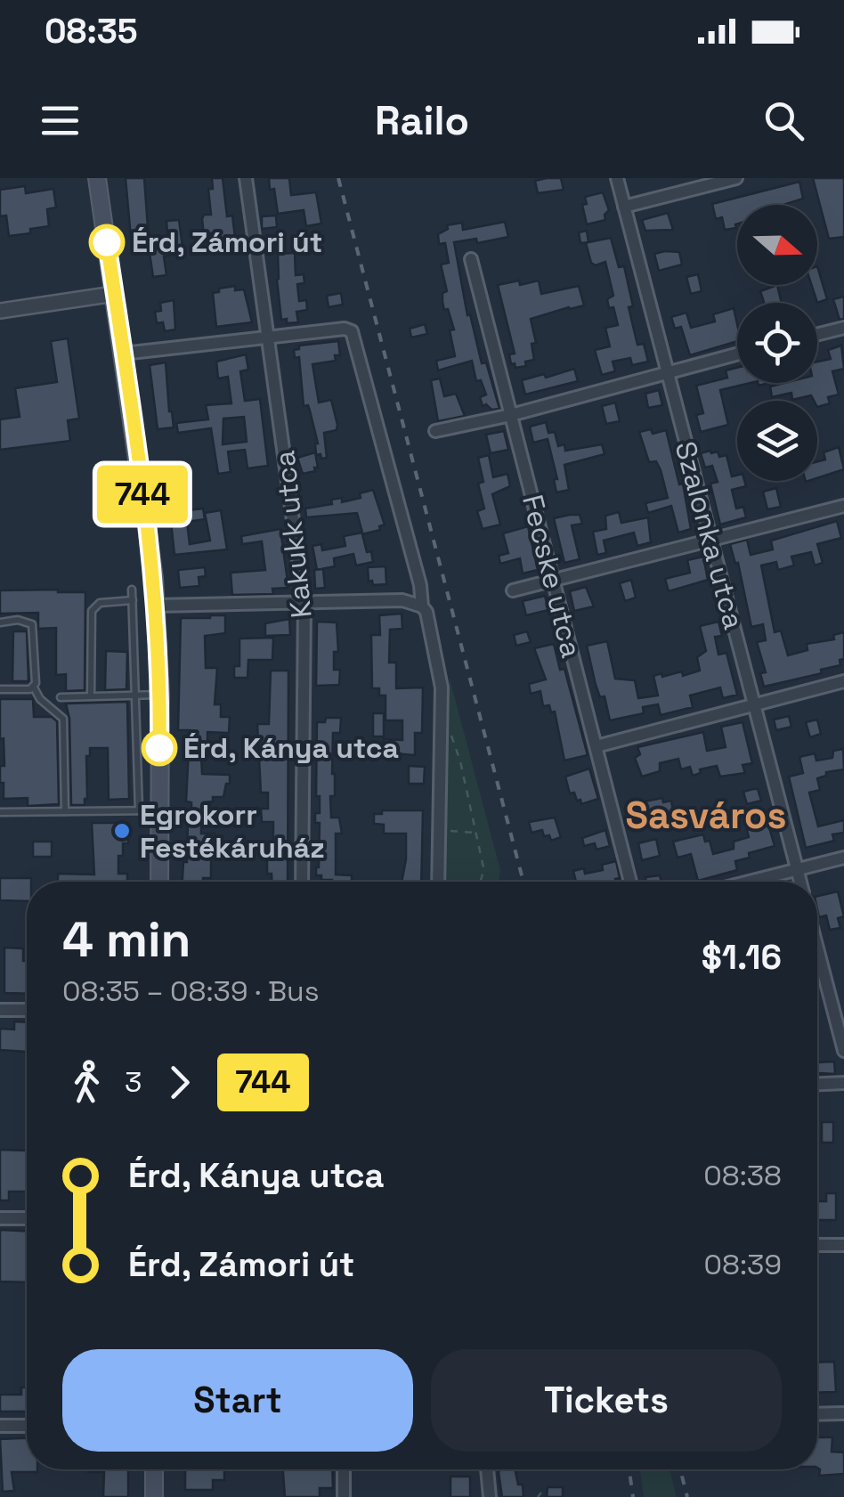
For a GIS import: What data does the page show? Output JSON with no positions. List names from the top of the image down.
{
  "streets": {
    "street": ["Kakukk utca", "Szalonka utca", "Fecske utca"]
  },
  "districts": ["Sasváros"],
  "places": ["Érd, Zámori út", "Érd, Kánya utca", "Egrokorr Festékáruház"],
  "lines": ["bus line 744"],
  "north": "right",
  "page": {
    "status": "08:35",
    "header": "Railo",
    "on_map": "744",
    "heading": ["4 min", "08:35 – 08:39 · Bus", "$1.16"],
    "legs": ["3", "744"],
    "list": [
      {
        "name": "Érd, Kánya utca",
        "value": "08:38"
      },
      {
        "name": "Érd, Zámori út",
        "value": "08:39"
      }
    ],
    "buttons": ["Start", "Tickets"]
  }
}
